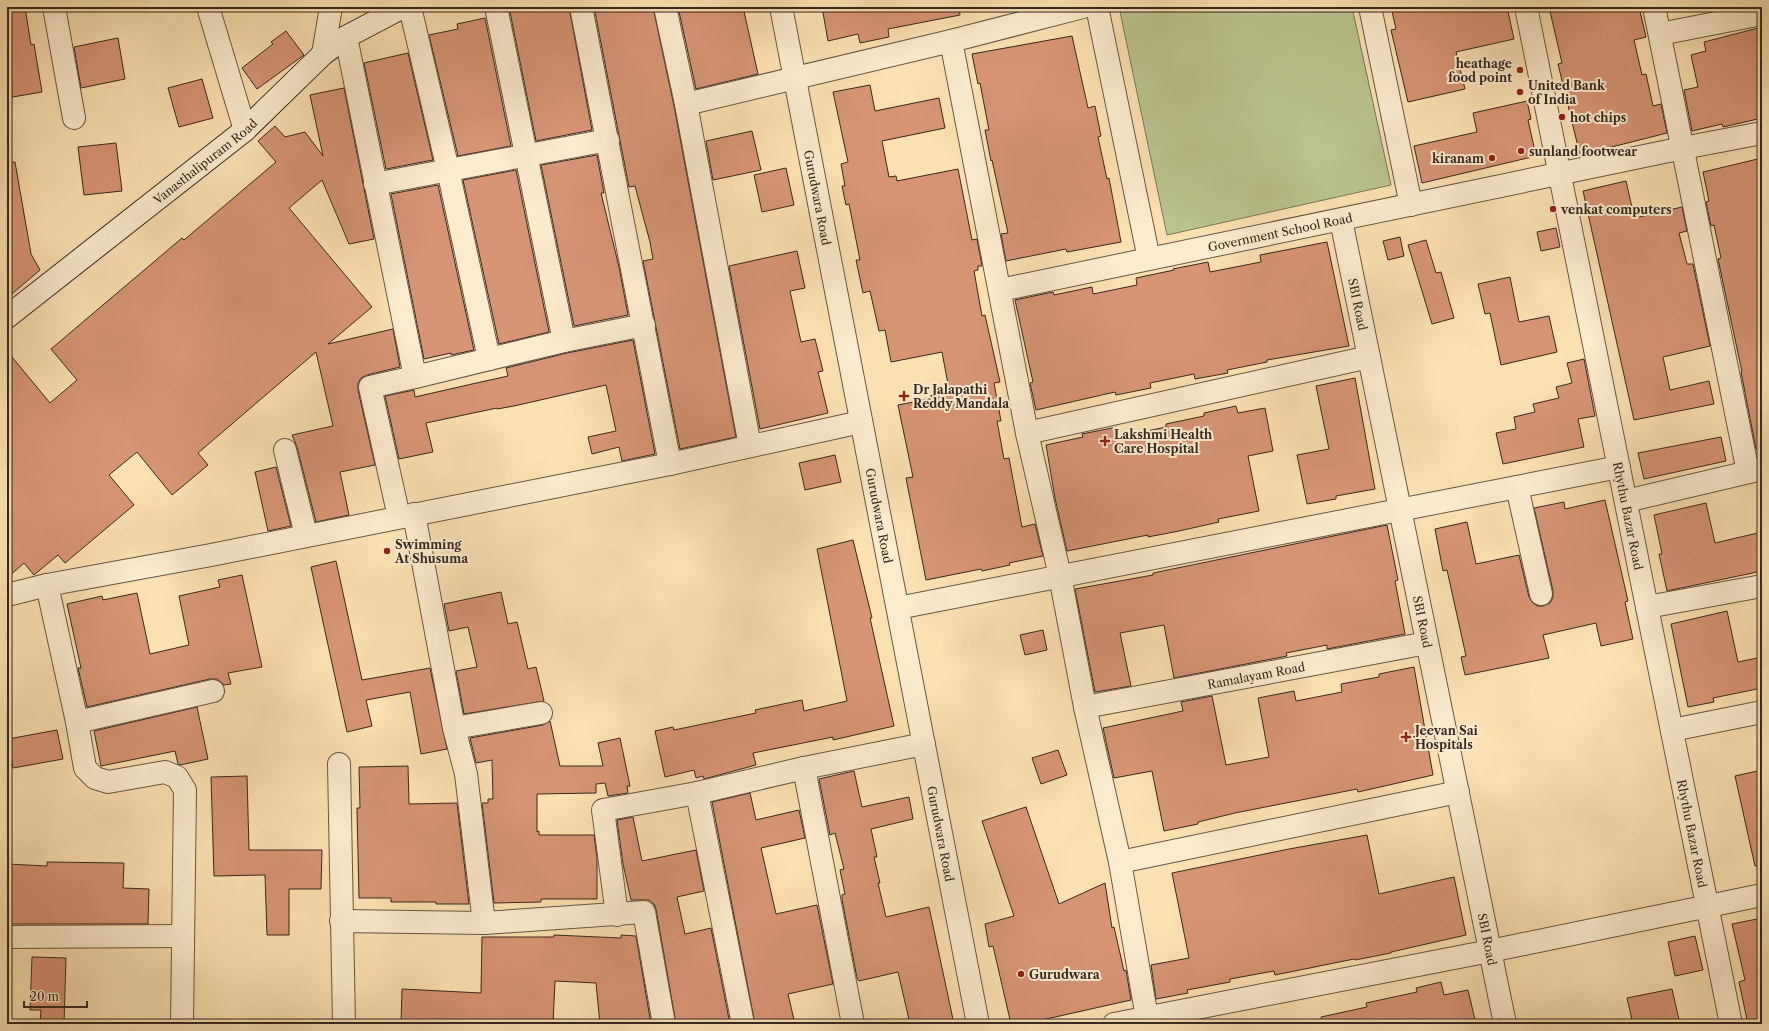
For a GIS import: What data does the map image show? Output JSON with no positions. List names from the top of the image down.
{
  "streets": {
    "street": [
      "Vanasthalipuram Road",
      "Gurudwara Road",
      "Government School Road",
      "SBI Road",
      "Rhythu Bazar Road",
      "Ramalayam Road"
    ]
  },
  "crossings": [
    ["Government School Road", "SBI Road"],
    ["Government School Road", "Rhythu Bazar Road"],
    ["SBI Road", "Ramalayam Road"]
  ],
  "places": {
    "other": [
      "heathage food point",
      "United Bank of India",
      "hot chips",
      "sunland footwear",
      "kiranam",
      "venkat computers",
      "Swimming At Shusuma",
      "Gurudwara"
    ],
    "health": ["Dr Jalapathi Reddy Mandala", "Lakshmi Health Care Hospital", "Jeevan Sai Hospitals"]
  },
  "scale_bar": "20 m"
}
